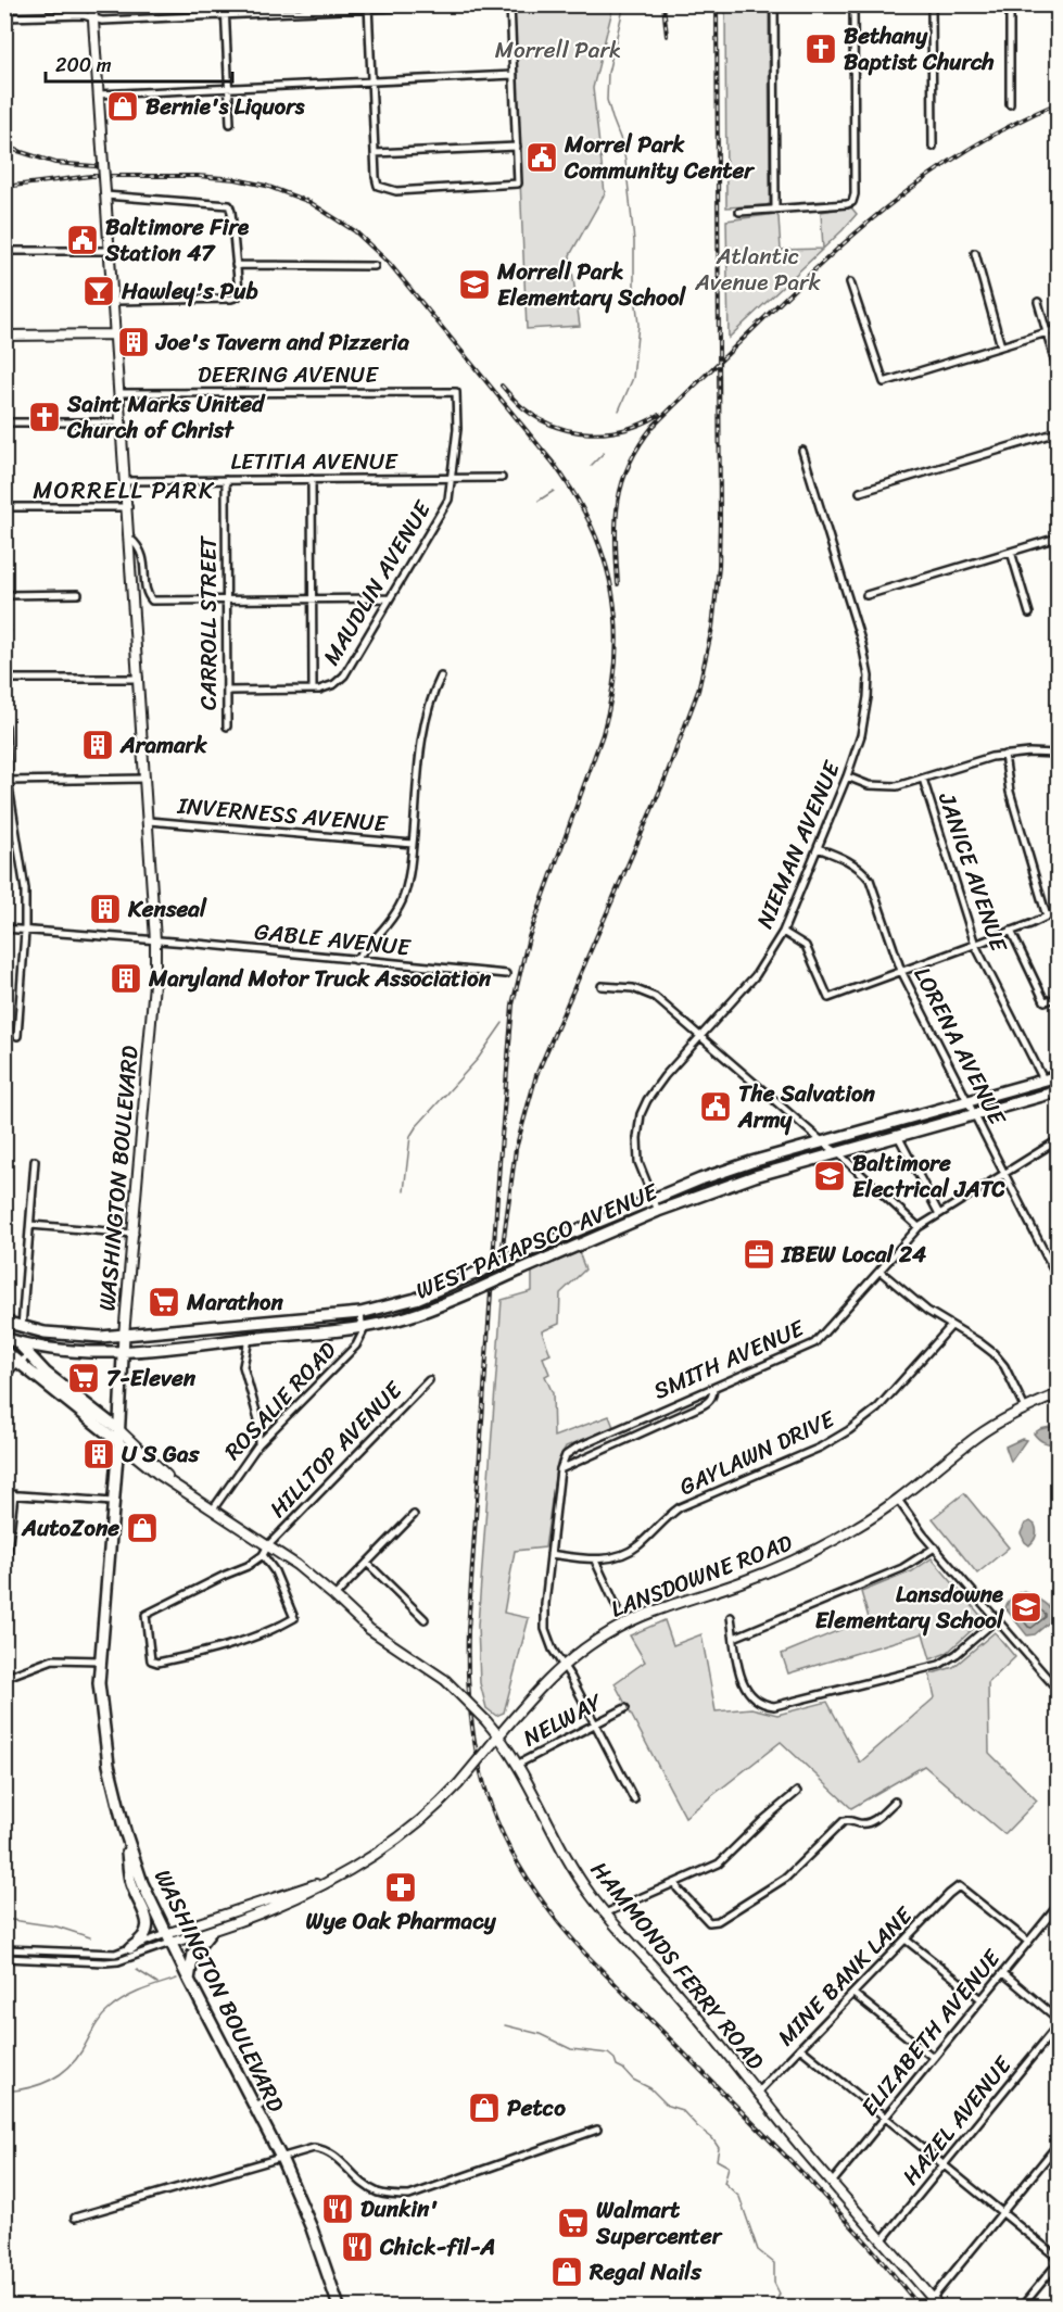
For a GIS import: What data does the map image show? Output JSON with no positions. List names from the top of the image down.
{
  "streets": {
    "main road": ["WASHINGTON BOULEVARD", "WEST PATAPSCO AVENUE"],
    "street": [
      "DEERING AVENUE",
      "LETITIA AVENUE",
      "MAUDLIN AVENUE",
      "CARROLL STREET",
      "INVERNESS AVENUE",
      "NIEMAN AVENUE",
      "JANICE AVENUE",
      "GABLE AVENUE",
      "LORENA AVENUE",
      "SMITH AVENUE",
      "ROSALIE ROAD",
      "HILLTOP AVENUE",
      "GAYLAWN DRIVE",
      "LANSDOWNE ROAD",
      "NELWAY",
      "HAMMONDS FERRY ROAD",
      "MINE BANK LANE",
      "ELIZABETH AVENUE",
      "HAZEL AVENUE"
    ]
  },
  "crossings": [
    ["DEERING AVENUE", "MAUDLIN AVENUE"],
    ["DEERING AVENUE", "WASHINGTON BOULEVARD"],
    ["LETITIA AVENUE", "MAUDLIN AVENUE"],
    ["LETITIA AVENUE", "CARROLL STREET"],
    ["LETITIA AVENUE", "WASHINGTON BOULEVARD"],
    ["MAUDLIN AVENUE", "CARROLL STREET"],
    ["INVERNESS AVENUE", "WASHINGTON BOULEVARD"],
    ["NIEMAN AVENUE", "LORENA AVENUE"],
    ["NIEMAN AVENUE", "WEST PATAPSCO AVENUE"],
    ["JANICE AVENUE", "WEST PATAPSCO AVENUE"],
    ["GABLE AVENUE", "WASHINGTON BOULEVARD"],
    ["LORENA AVENUE", "WEST PATAPSCO AVENUE"],
    ["LORENA AVENUE", "SMITH AVENUE"],
    ["WASHINGTON BOULEVARD", "WEST PATAPSCO AVENUE"],
    ["WASHINGTON BOULEVARD", "LANSDOWNE ROAD"],
    ["WASHINGTON BOULEVARD", "HAMMONDS FERRY ROAD"],
    ["WEST PATAPSCO AVENUE", "ROSALIE ROAD"],
    ["ROSALIE ROAD", "HAMMONDS FERRY ROAD"],
    ["HILLTOP AVENUE", "HAMMONDS FERRY ROAD"],
    ["LANSDOWNE ROAD", "HAMMONDS FERRY ROAD"],
    ["NELWAY", "HAMMONDS FERRY ROAD"],
    ["HAMMONDS FERRY ROAD", "MINE BANK LANE"],
    ["HAMMONDS FERRY ROAD", "ELIZABETH AVENUE"],
    ["HAMMONDS FERRY ROAD", "HAZEL AVENUE"],
    ["MINE BANK LANE", "ELIZABETH AVENUE"]
  ],
  "districts": ["MORRELL PARK"],
  "parks": ["Morrell Park", "Atlantic Avenue Park"],
  "places": {
    "church": ["Bethany Baptist Church", "Saint Marks United Church of Christ"],
    "shop": [
      "Bernie's Liquors",
      "AutoZone",
      "Petco",
      "Regal Nails"
    ],
    "public building": ["Morrel Park Community Center", "Baltimore Fire Station 47", "The Salvation Army"],
    "school or university": ["Morrell Park Elementary School", "Baltimore Electrical JATC", "Lansdowne Elementary School"],
    "bar": ["Hawley's Pub"],
    "building": [
      "Joe's Tavern and Pizzeria",
      "Aramark",
      "Kenseal",
      "Maryland Motor Truck Association",
      "U S Gas"
    ],
    "office": ["IBEW Local 24"],
    "supermarket": ["Marathon", "7-Eleven", "Walmart Supercenter"],
    "pharmacy": ["Wye Oak Pharmacy"],
    "restaurant": ["Dunkin'", "Chick-fil-A"]
  },
  "scale_bar": "200 m"
}
